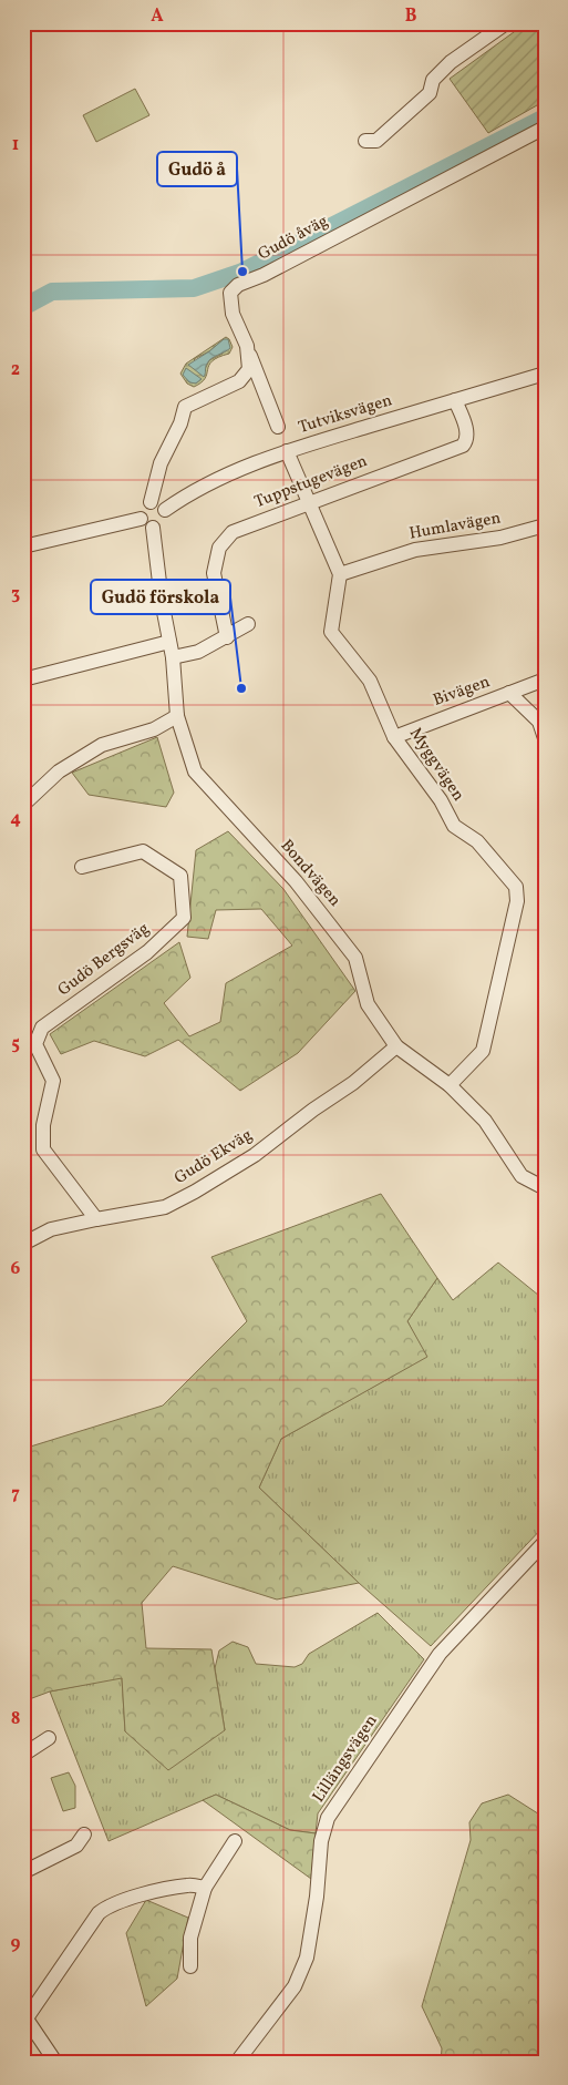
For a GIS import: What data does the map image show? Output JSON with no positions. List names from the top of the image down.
{
  "streets": {
    "street": [
      "Gudö åväg",
      "Tutviksvägen",
      "Tuppstugevägen",
      "Humlavägen",
      "Bivägen",
      "Myggvägen",
      "Bondvägen",
      "Gudö Bergsväg",
      "Gudö Ekväg",
      "Lillängsvägen"
    ]
  },
  "crossings": [
    ["Gudö åväg", "Tutviksvägen"],
    ["Gudö åväg", "Bondvägen"],
    ["Tutviksvägen", "Tuppstugevägen"],
    ["Tutviksvägen", "Bondvägen"],
    ["Humlavägen", "Myggvägen"],
    ["Bivägen", "Myggvägen"],
    ["Myggvägen", "Bondvägen"],
    ["Bondvägen", "Gudö Ekväg"],
    ["Gudö Bergsväg", "Gudö Ekväg"]
  ],
  "places": ["Gudö å", "Gudö förskola"],
  "grid": {
    "columns": ["A", "B"],
    "rows": [
      "1",
      "2",
      "3",
      "4",
      "5",
      "6",
      "7",
      "8",
      "9"
    ]
  }
}
